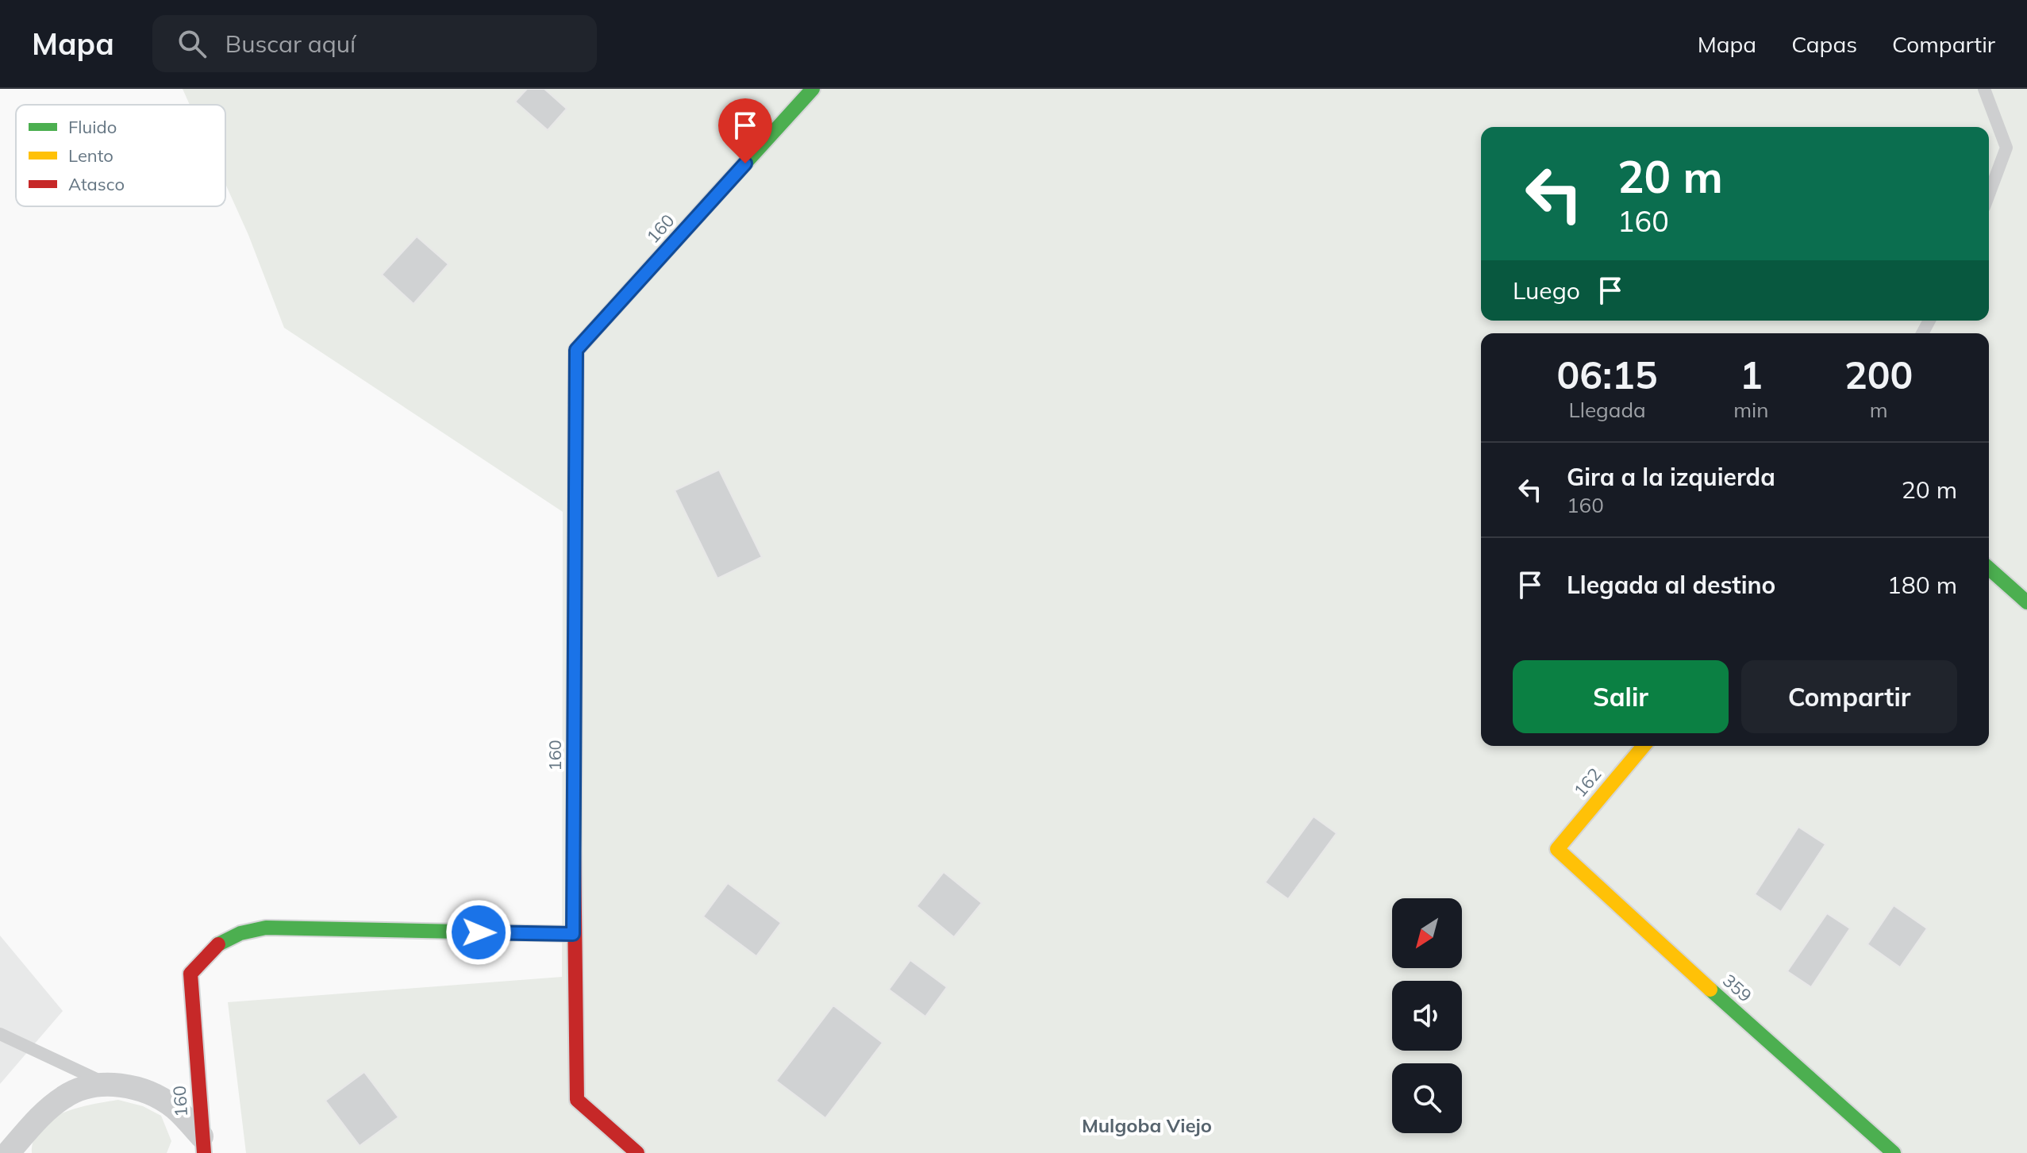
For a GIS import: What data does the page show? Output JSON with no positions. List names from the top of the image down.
{
  "streets": {
    "street": ["160", "162", "359"]
  },
  "crossings": [
    ["162", "359"]
  ],
  "districts": ["Mulgoba Viejo"],
  "legend": ["Fluido", "Lento", "Atasco"],
  "north": "bottom left",
  "page": {
    "header": "Mapa",
    "search": "Buscar aquí",
    "nav": ["Mapa", "Capas", "Compartir"],
    "turn": ["20 m", "160"],
    "then": "Luego",
    "eta": [
      "06:15",
      "Llegada",
      "1",
      "min",
      "200",
      "m"
    ],
    "list": [
      {
        "name": "Gira a la izquierda",
        "note": "160",
        "value": "20 m"
      },
      {
        "name": "Llegada al destino",
        "value": "180 m"
      }
    ],
    "buttons": ["Salir", "Compartir"]
  }
}
